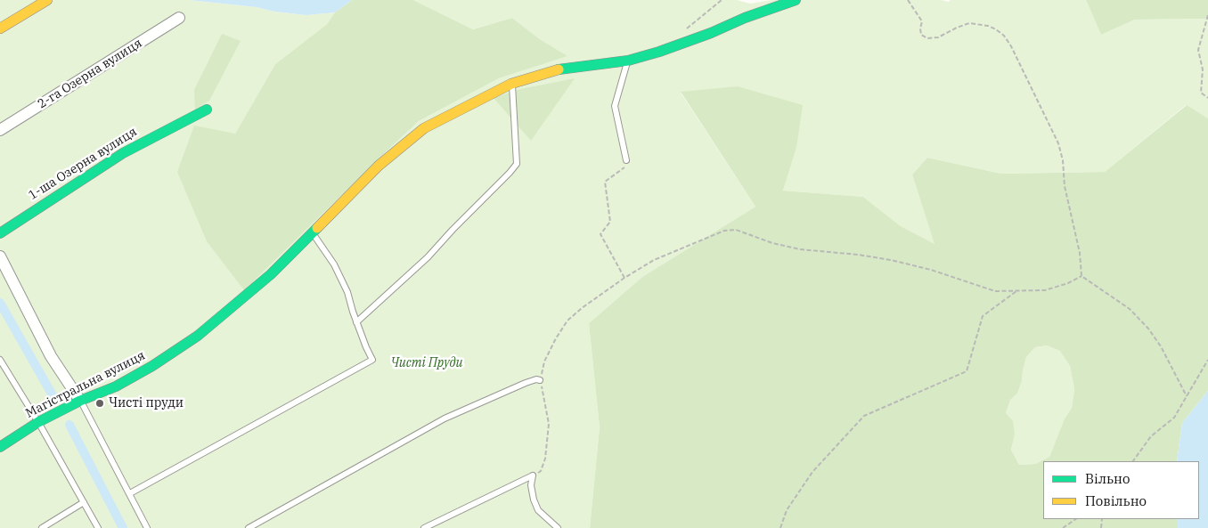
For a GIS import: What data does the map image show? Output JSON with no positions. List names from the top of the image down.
{
  "streets": {
    "street": ["2-га Озерна вулиця", "1-ша Озерна вулиця", "Магістральна вулиця"]
  },
  "parks": ["Чисті Пруди"],
  "places": ["Чисті пруди"],
  "legend": ["Вільно", "Повільно"]
}
